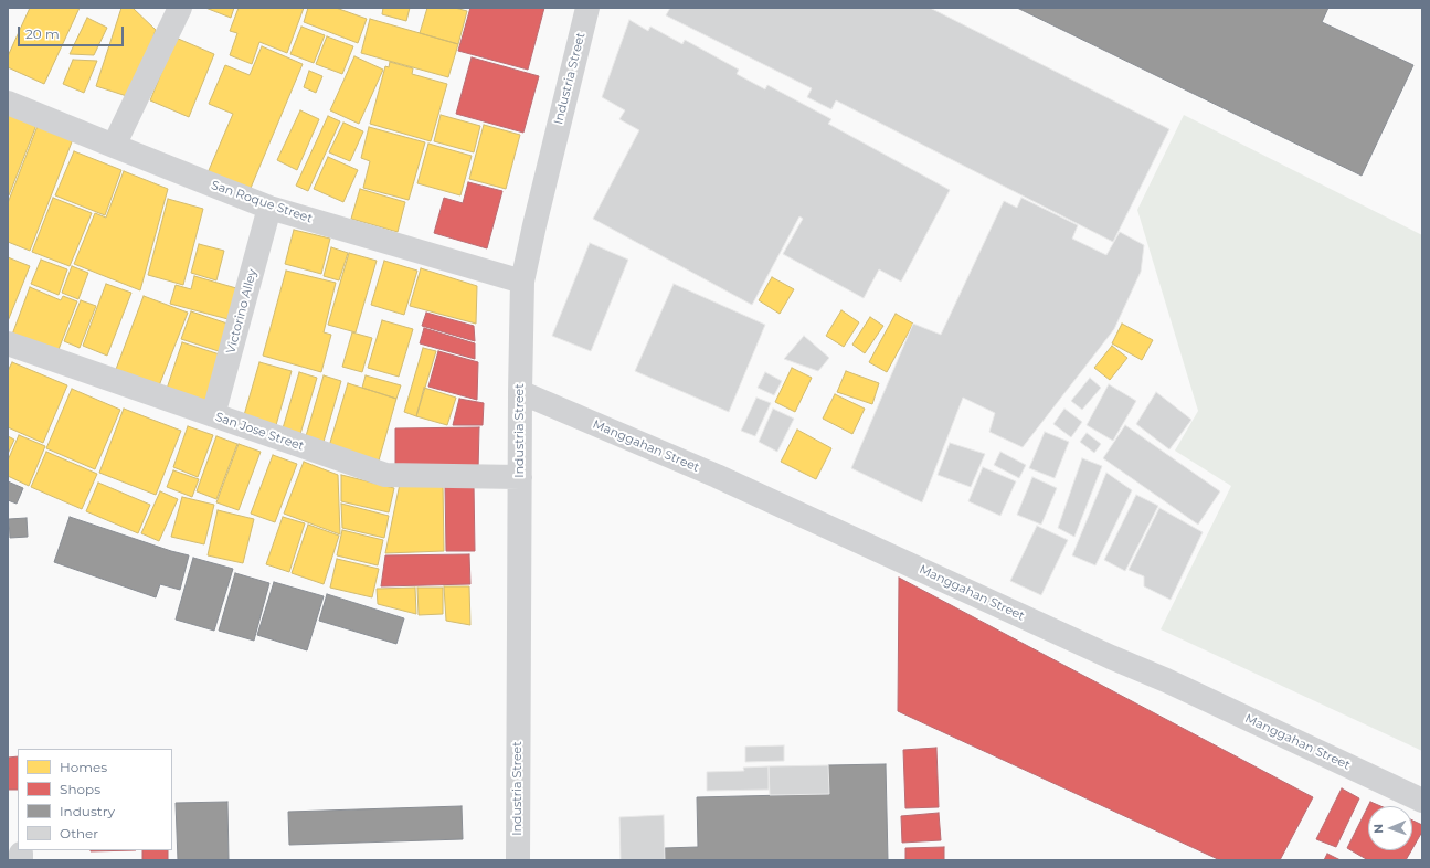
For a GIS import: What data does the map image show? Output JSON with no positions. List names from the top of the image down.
{
  "streets": {
    "street": [
      "Industria Street",
      "San Roque Street",
      "Victorino Alley",
      "San Jose Street",
      "Manggahan Street"
    ]
  },
  "crossings": [
    ["Industria Street", "San Roque Street"],
    ["Industria Street", "San Jose Street"],
    ["Industria Street", "Manggahan Street"],
    ["San Roque Street", "Victorino Alley"],
    ["Victorino Alley", "San Jose Street"]
  ],
  "legend": [
    "Homes",
    "Shops",
    "Industry",
    "Other"
  ],
  "scale_bar": "20 m",
  "north": "left"
}
